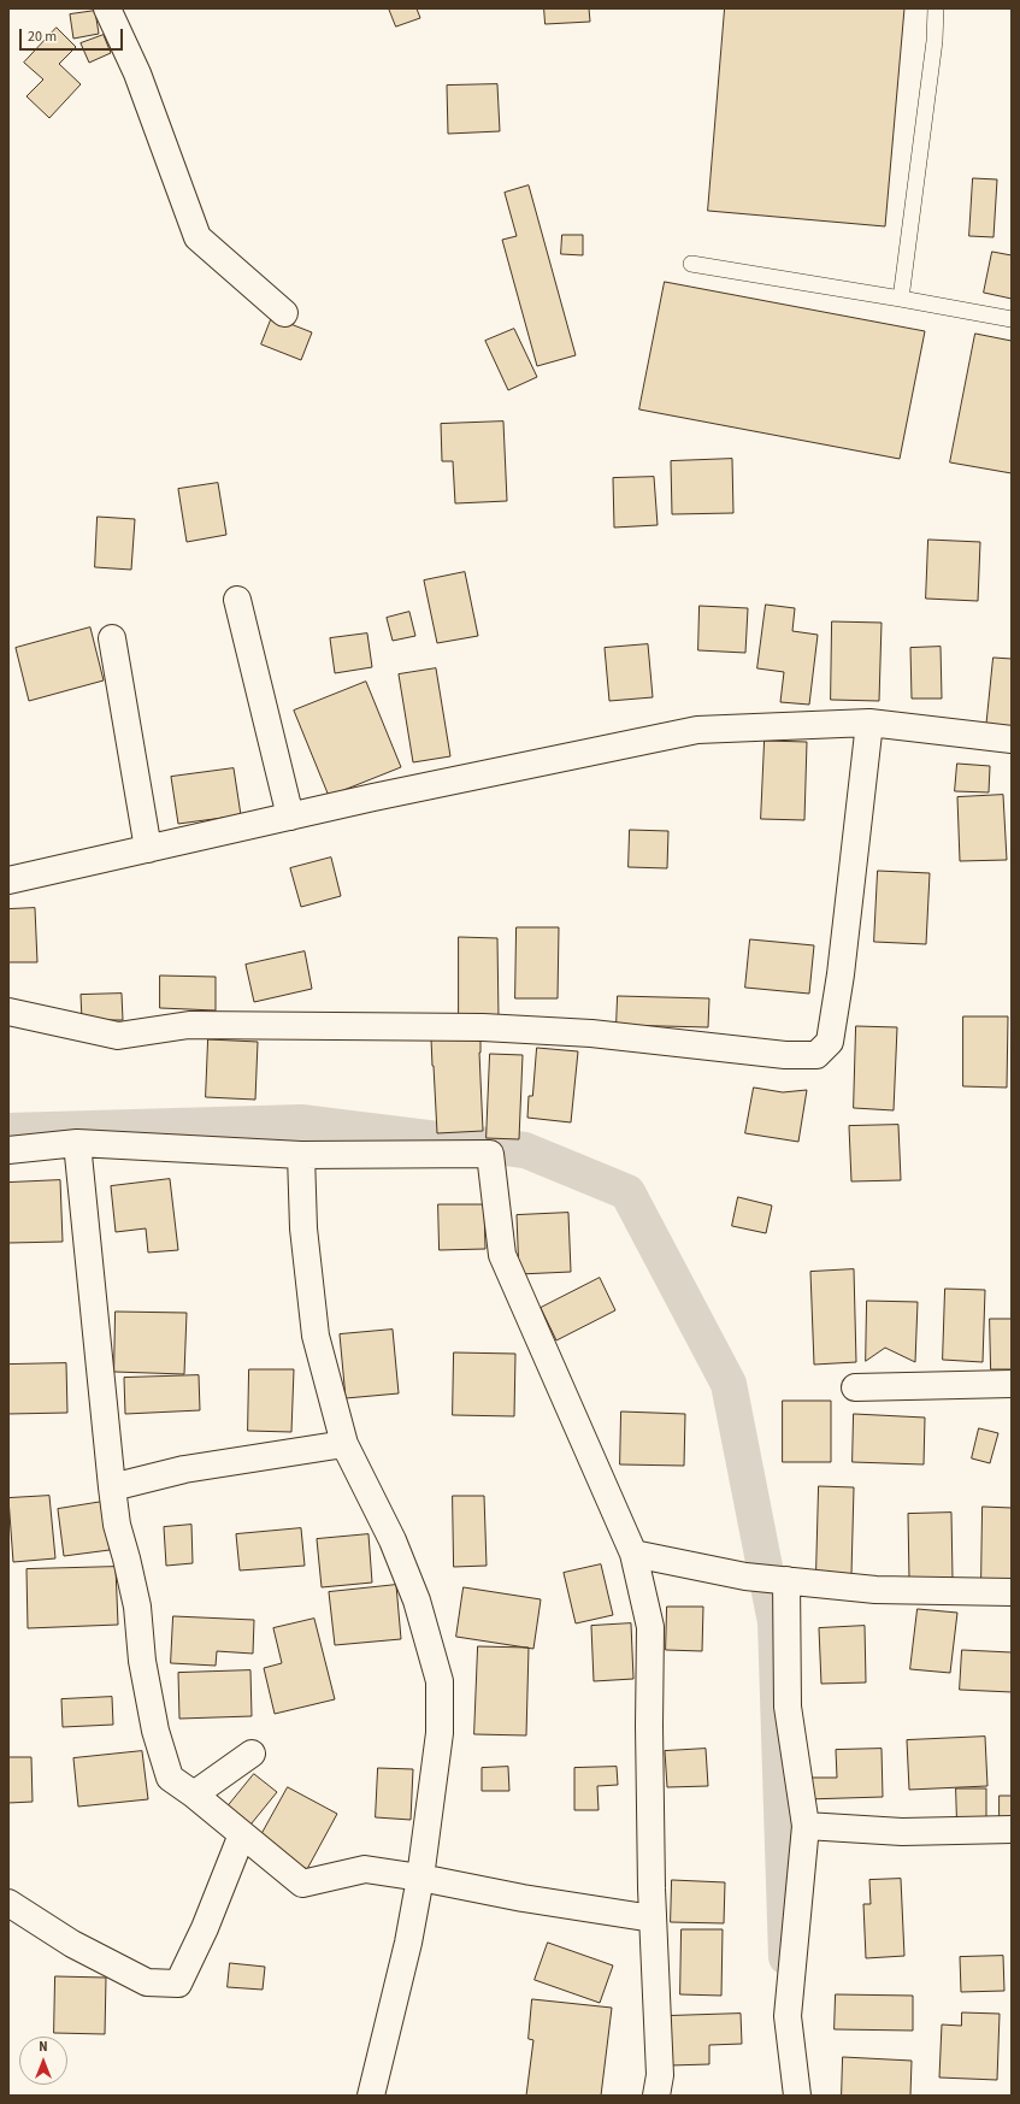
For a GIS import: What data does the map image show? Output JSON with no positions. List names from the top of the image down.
{
  "scale_bar": "20 m",
  "north": "top"
}
